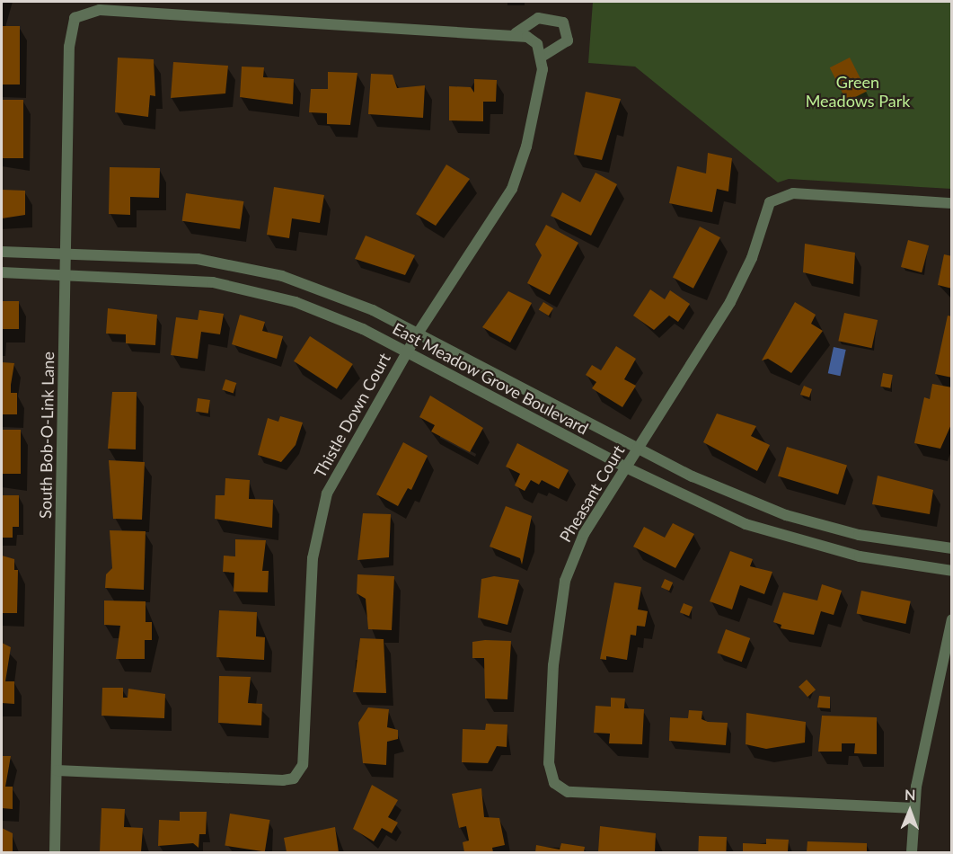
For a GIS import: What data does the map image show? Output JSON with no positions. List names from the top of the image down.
{
  "streets": {
    "street": [
      "East Meadow Grove Boulevard",
      "Thistle Down Court",
      "South Bob-O-Link Lane",
      "Pheasant Court"
    ]
  },
  "crossings": [
    ["East Meadow Grove Boulevard", "Thistle Down Court"],
    ["East Meadow Grove Boulevard", "South Bob-O-Link Lane"],
    ["East Meadow Grove Boulevard", "Pheasant Court"],
    ["Thistle Down Court", "South Bob-O-Link Lane"]
  ],
  "parks": ["Green Meadows Park"],
  "north": "top"
}
